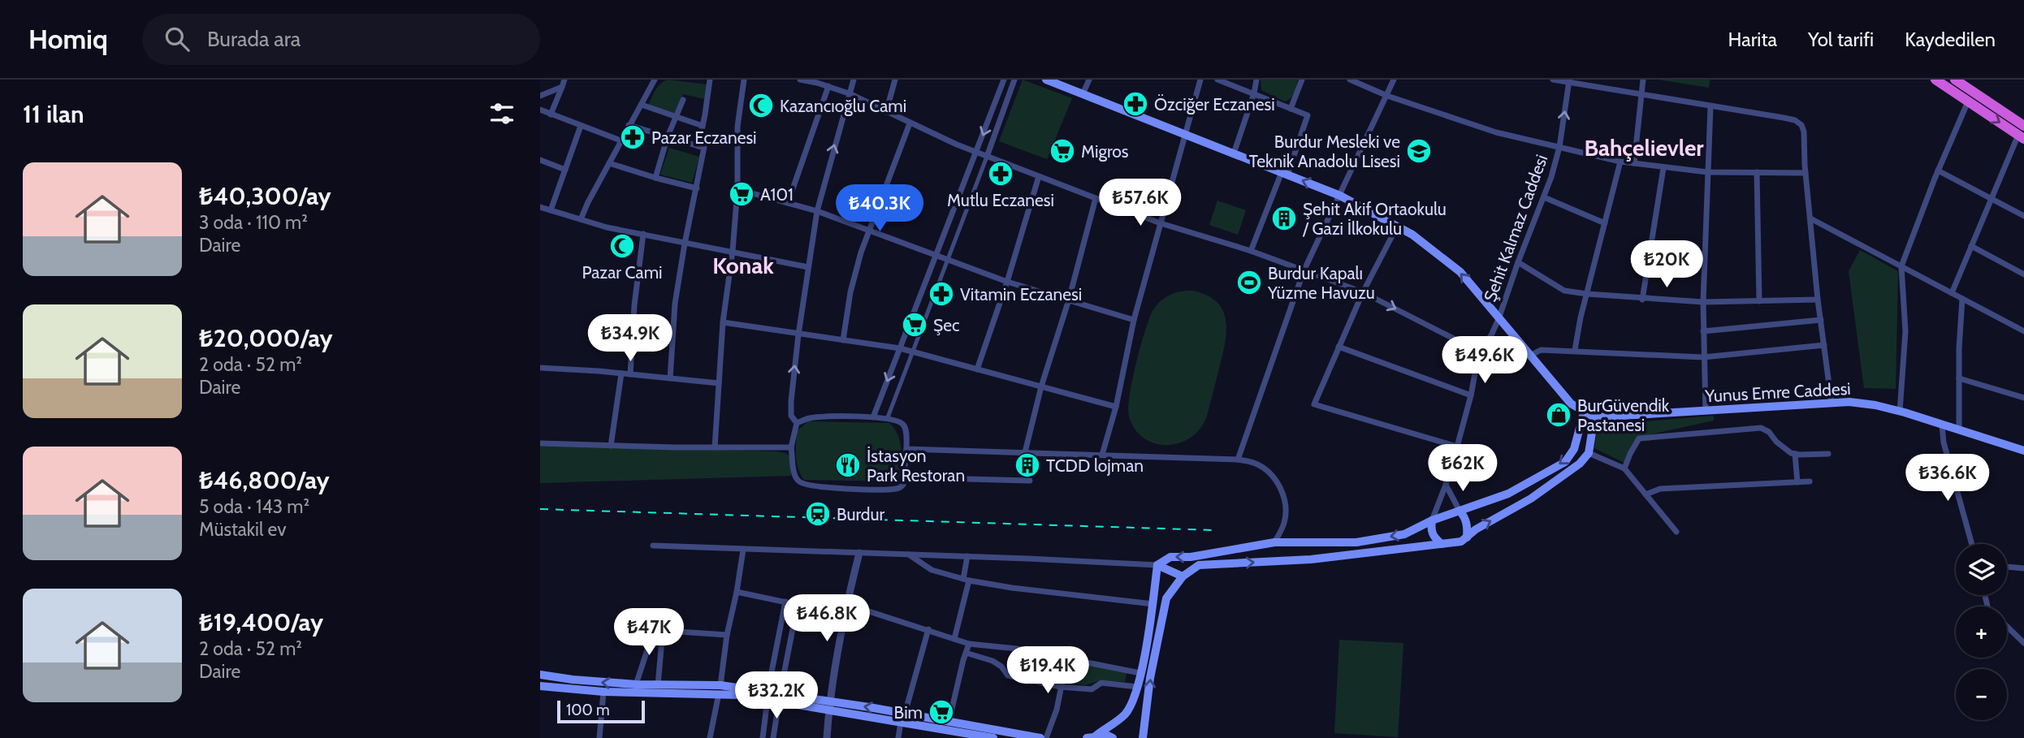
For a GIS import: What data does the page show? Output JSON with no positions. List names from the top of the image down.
{
  "streets": {
    "main road": ["Yunus Emre Caddesi"],
    "street": ["Şehit Kalmaz Caddesi"]
  },
  "districts": ["Bahçelievler", "Konak"],
  "places": {
    "pharmacy": [
      "Özciğer Eczanesi",
      "Pazar Eczanesi",
      "Mutlu Eczanesi",
      "Vitamin Eczanesi"
    ],
    "mosque": ["Kazancıoğlu Cami", "Pazar Cami"],
    "supermarket": [
      "Migros",
      "A101",
      "Şec",
      "Bim"
    ],
    "school or university": ["Burdur Mesleki ve Teknik Anadolu Lisesi"],
    "building": ["Şehit Akif Ortaokulu / Gazi İlkokulu", "TCDD lojman"],
    "sports": ["Burdur Kapalı Yüzme Havuzu"],
    "shop": ["BurGüvendik Pastanesi"],
    "restaurant": ["İstasyon Park Restoran"],
    "station": ["Burdur"]
  },
  "scale_bar": "100 m",
  "page": {
    "header": "Homiq",
    "search": "Burada ara",
    "nav": ["Harita", "Yol tarifi", "Kaydedilen"],
    "heading": "11 ilan",
    "list": [
      {
        "name": "₺40,300/ay",
        "note": "3 oda · 110 m² · Daire"
      },
      {
        "name": "₺20,000/ay",
        "note": "2 oda · 52 m² · Daire"
      },
      {
        "name": "₺46,800/ay",
        "note": "5 oda · 143 m² · Müstakil ev"
      },
      {
        "name": "₺19,400/ay",
        "note": "2 oda · 52 m² · Daire"
      }
    ],
    "price": [
      "₺57.6K",
      "₺40.3K",
      "₺20K",
      "₺34.9K",
      "₺49.6K",
      "₺62K",
      "₺36.6K",
      "₺46.8K",
      "₺47K",
      "₺19.4K",
      "₺32.2K"
    ],
    "map_buttons": ["+", "−"],
    "scale": "100 m"
  }
}
